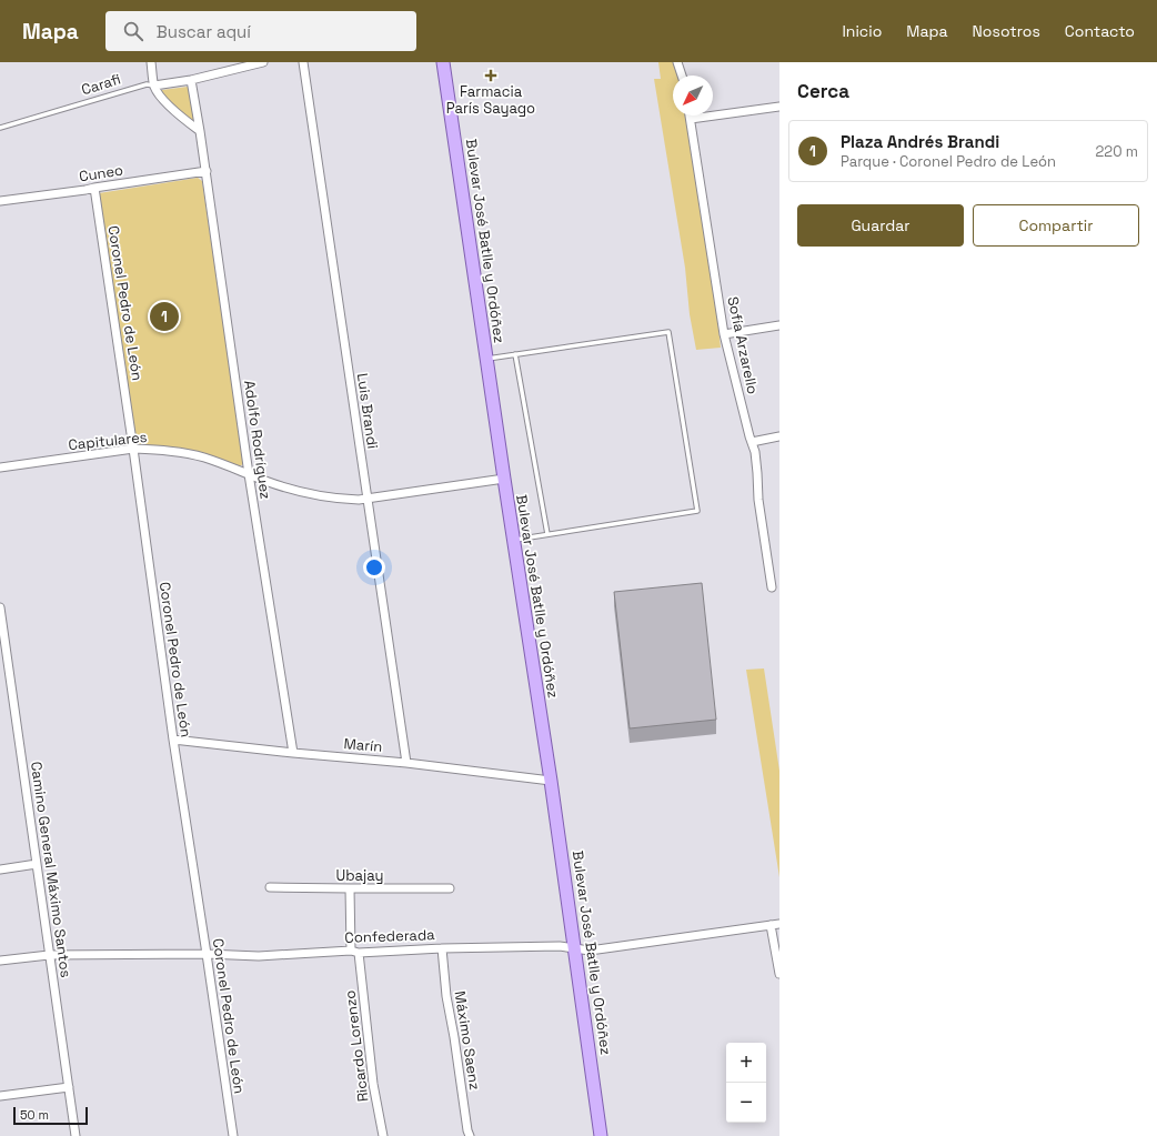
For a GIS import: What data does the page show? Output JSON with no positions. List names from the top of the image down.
{
  "streets": {
    "main road": ["Bulevar José Batlle y Ordóñez"],
    "street": [
      "Carafi",
      "Cuneo",
      "Coronel Pedro de León",
      "Sofía Arzarello",
      "Luis Brandi",
      "Adolfo Rodríguez",
      "Capitulares",
      "Marín",
      "Camino General Máximo Santos",
      "Ubajay",
      "Confederada",
      "Máximo Saenz",
      "Ricardo Lorenzo"
    ]
  },
  "crossings": [
    ["Carafi", "Adolfo Rodríguez"],
    ["Cuneo", "Coronel Pedro de León"],
    ["Cuneo", "Adolfo Rodríguez"],
    ["Bulevar José Batlle y Ordóñez", "Capitulares"],
    ["Bulevar José Batlle y Ordóñez", "Marín"],
    ["Bulevar José Batlle y Ordóñez", "Confederada"],
    ["Coronel Pedro de León", "Capitulares"],
    ["Coronel Pedro de León", "Marín"],
    ["Coronel Pedro de León", "Confederada"],
    ["Luis Brandi", "Capitulares"],
    ["Luis Brandi", "Marín"],
    ["Adolfo Rodríguez", "Capitulares"],
    ["Adolfo Rodríguez", "Marín"],
    ["Camino General Máximo Santos", "Confederada"],
    ["Ubajay", "Ricardo Lorenzo"],
    ["Confederada", "Máximo Saenz"],
    ["Confederada", "Ricardo Lorenzo"]
  ],
  "places": {
    "health": ["Farmacia París Sayago"]
  },
  "scale_bar": "50 m",
  "north": "bottom left",
  "page": {
    "header": "Mapa",
    "search": "Buscar aquí",
    "nav": [
      "Inicio",
      "Mapa",
      "Nosotros",
      "Contacto"
    ],
    "heading": "Cerca",
    "list": [
      {
        "mark": "1",
        "name": "Plaza Andrés Brandi",
        "note": "Parque · Coronel Pedro de León",
        "value": "220 m"
      }
    ],
    "buttons": ["Guardar", "Compartir"],
    "pins": "1",
    "map_buttons": ["+", "−"],
    "scale": "50 m"
  }
}
